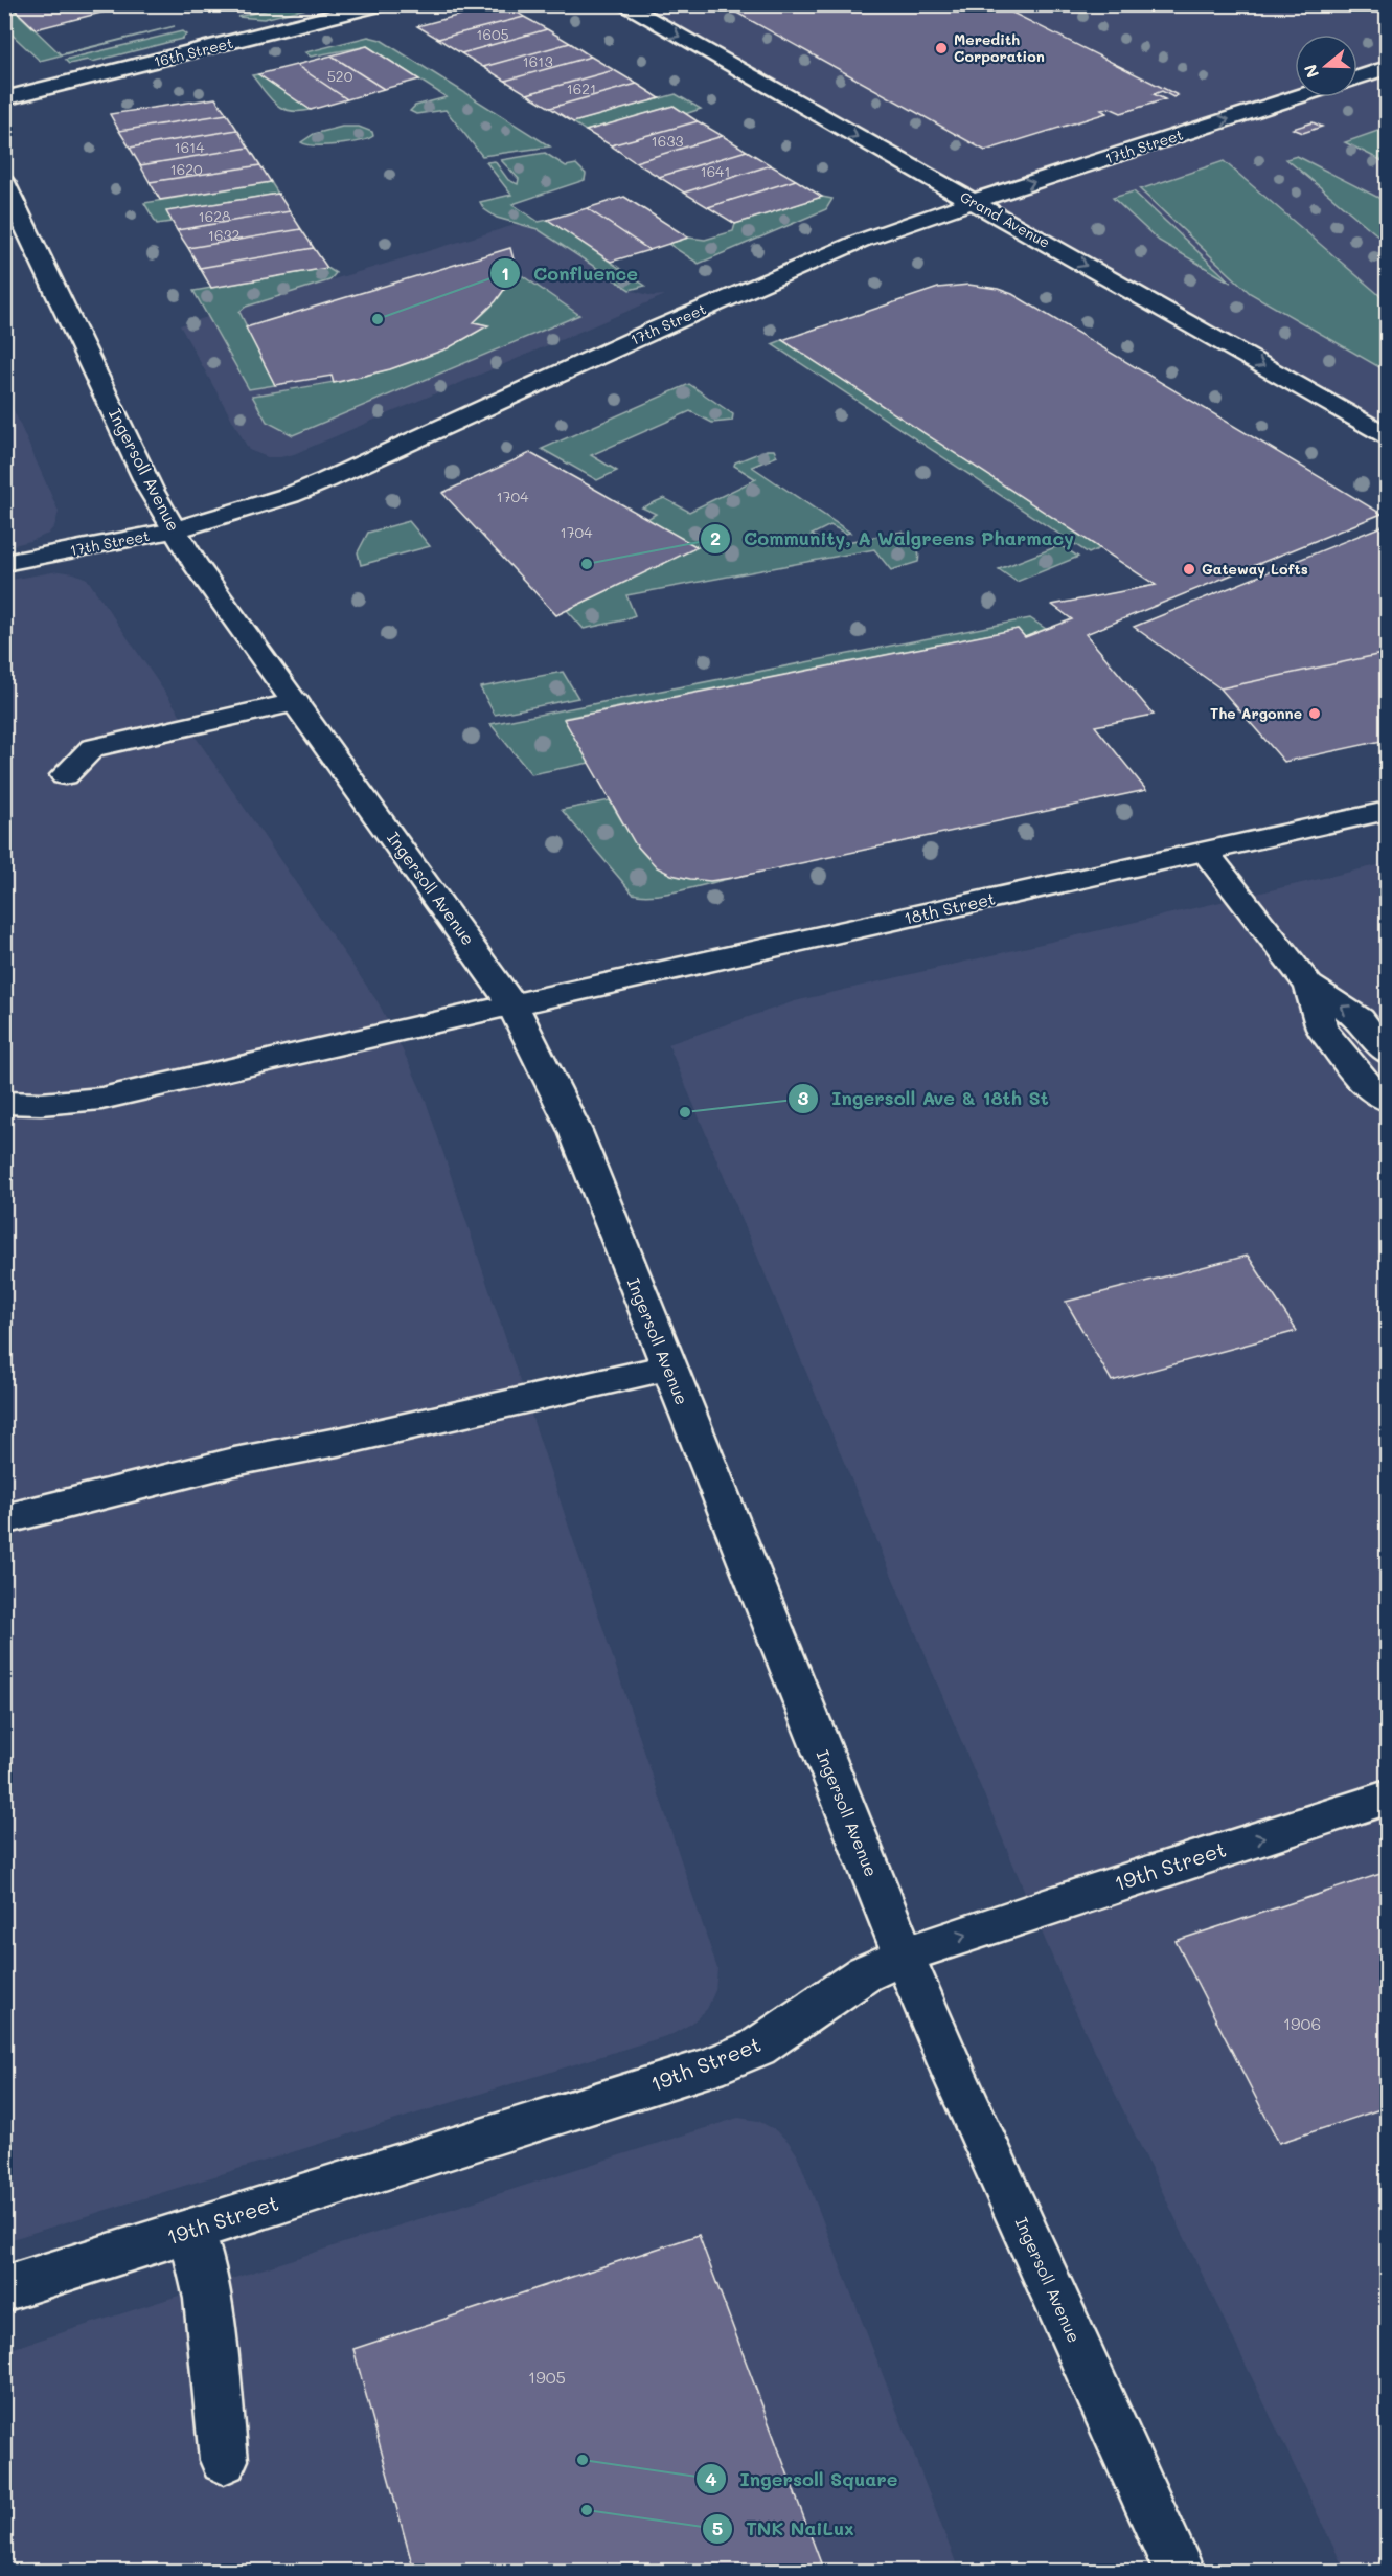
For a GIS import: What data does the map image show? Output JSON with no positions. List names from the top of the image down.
{
  "streets": {
    "main road": [
      "16th Street",
      "17th Street",
      "Grand Avenue",
      "Ingersoll Avenue",
      "18th Street",
      "19th Street"
    ]
  },
  "crossings": [
    ["17th Street", "Grand Avenue"],
    ["17th Street", "Ingersoll Avenue"],
    ["Ingersoll Avenue", "18th Street"],
    ["Ingersoll Avenue", "19th Street"]
  ],
  "one_way": ["Grand Avenue"],
  "places": [
    "Meredith Corporation",
    "Confluence",
    "Community, A Walgreens Pharmacy",
    "Gateway Lofts",
    "The Argonne",
    "Ingersoll Ave & 18th St",
    "Ingersoll Square",
    "TNK NaiLux"
  ],
  "house_numbers": [
    "1605",
    "1613",
    "520",
    "1621",
    "1633",
    "1614",
    "1620",
    "1641",
    "1628",
    "1632",
    "1704",
    "1704",
    "1906",
    "1905"
  ],
  "north": "left"
}
